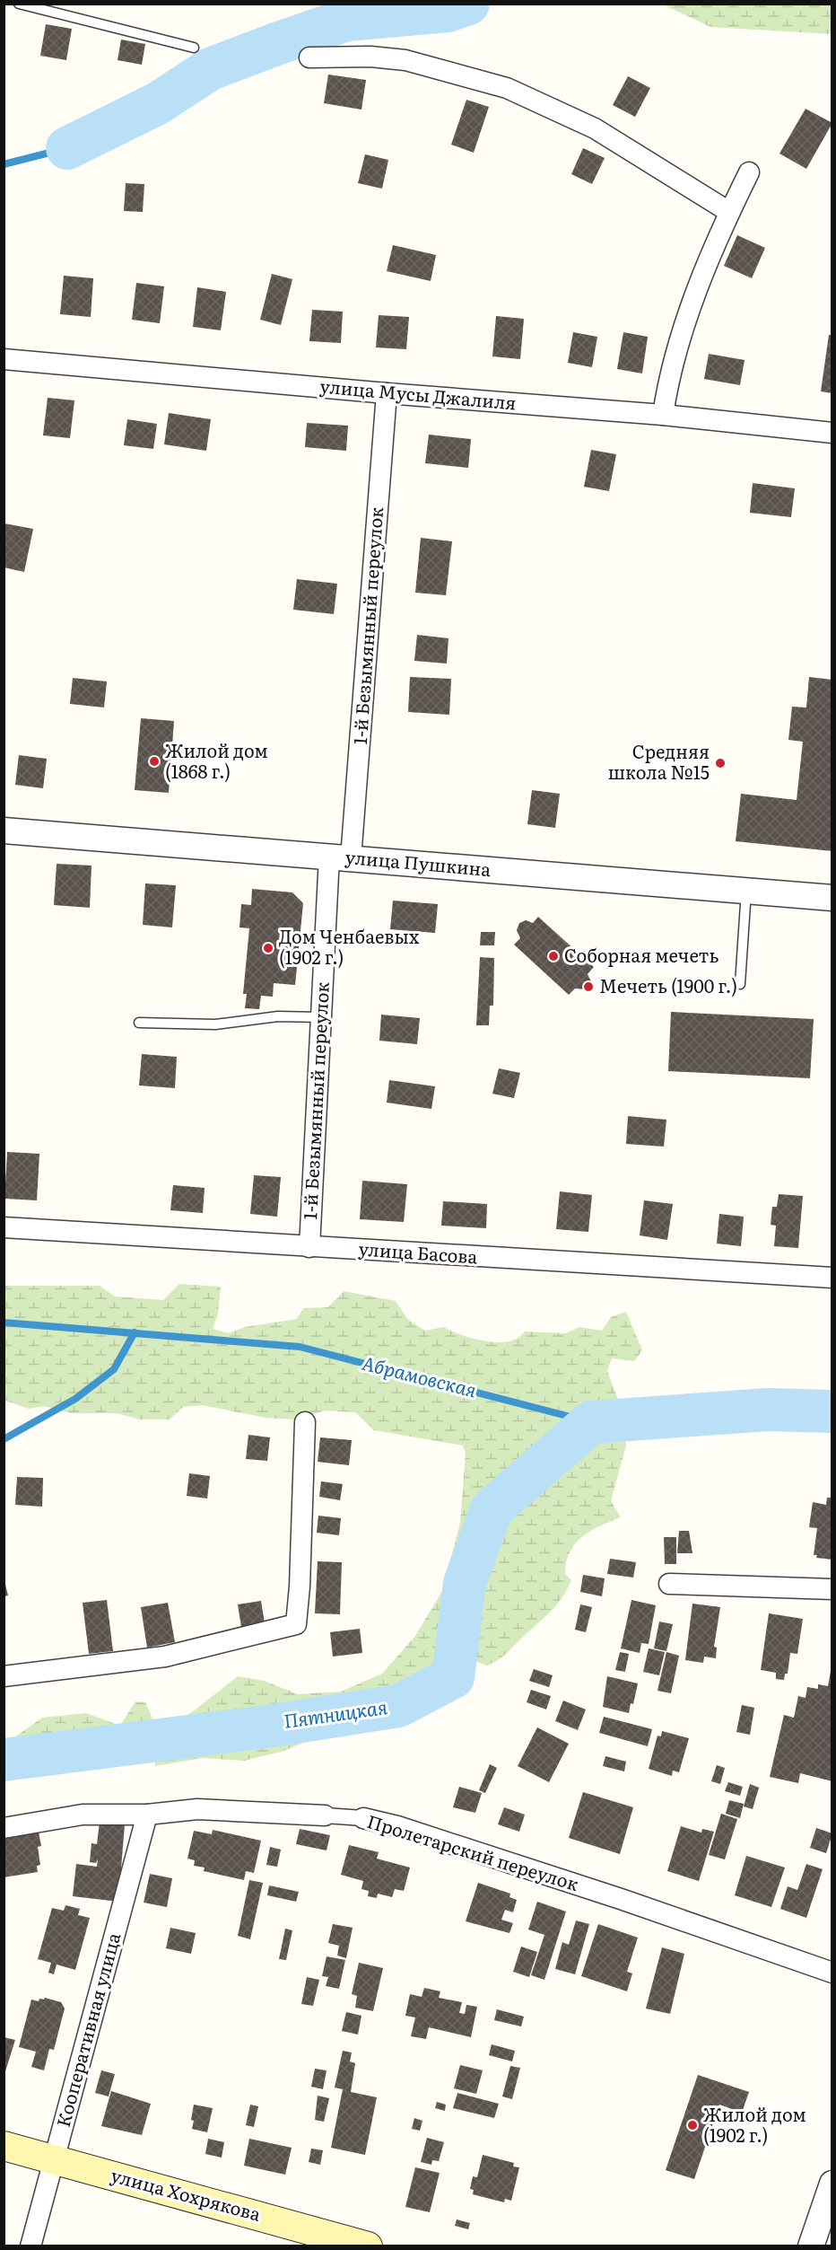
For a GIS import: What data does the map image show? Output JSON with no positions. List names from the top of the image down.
{
  "streets": {
    "main road": ["улица Хохрякова"],
    "street": [
      "улица Мусы Джалиля",
      "1-й Безымянный переулок",
      "улица Пушкина",
      "улица Басова",
      "Пролетарский переулок",
      "Кооперативная улица"
    ]
  },
  "crossings": [
    ["улица Мусы Джалиля", "1-й Безымянный переулок"],
    ["1-й Безымянный переулок", "улица Пушкина"],
    ["1-й Безымянный переулок", "улица Басова"],
    ["Пролетарский переулок", "Кооперативная улица"],
    ["Кооперативная улица", "улица Хохрякова"]
  ],
  "water": ["Абрамовская", "Пятницкая"],
  "places": [
    "Жилой дом (1868 г.)",
    "Средняя школа №15",
    "Дом Ченбаевых (1902 г.)",
    "Соборная мечеть",
    "Мечеть (1900 г.)",
    "Жилой дом (1902 г.)"
  ]
}
